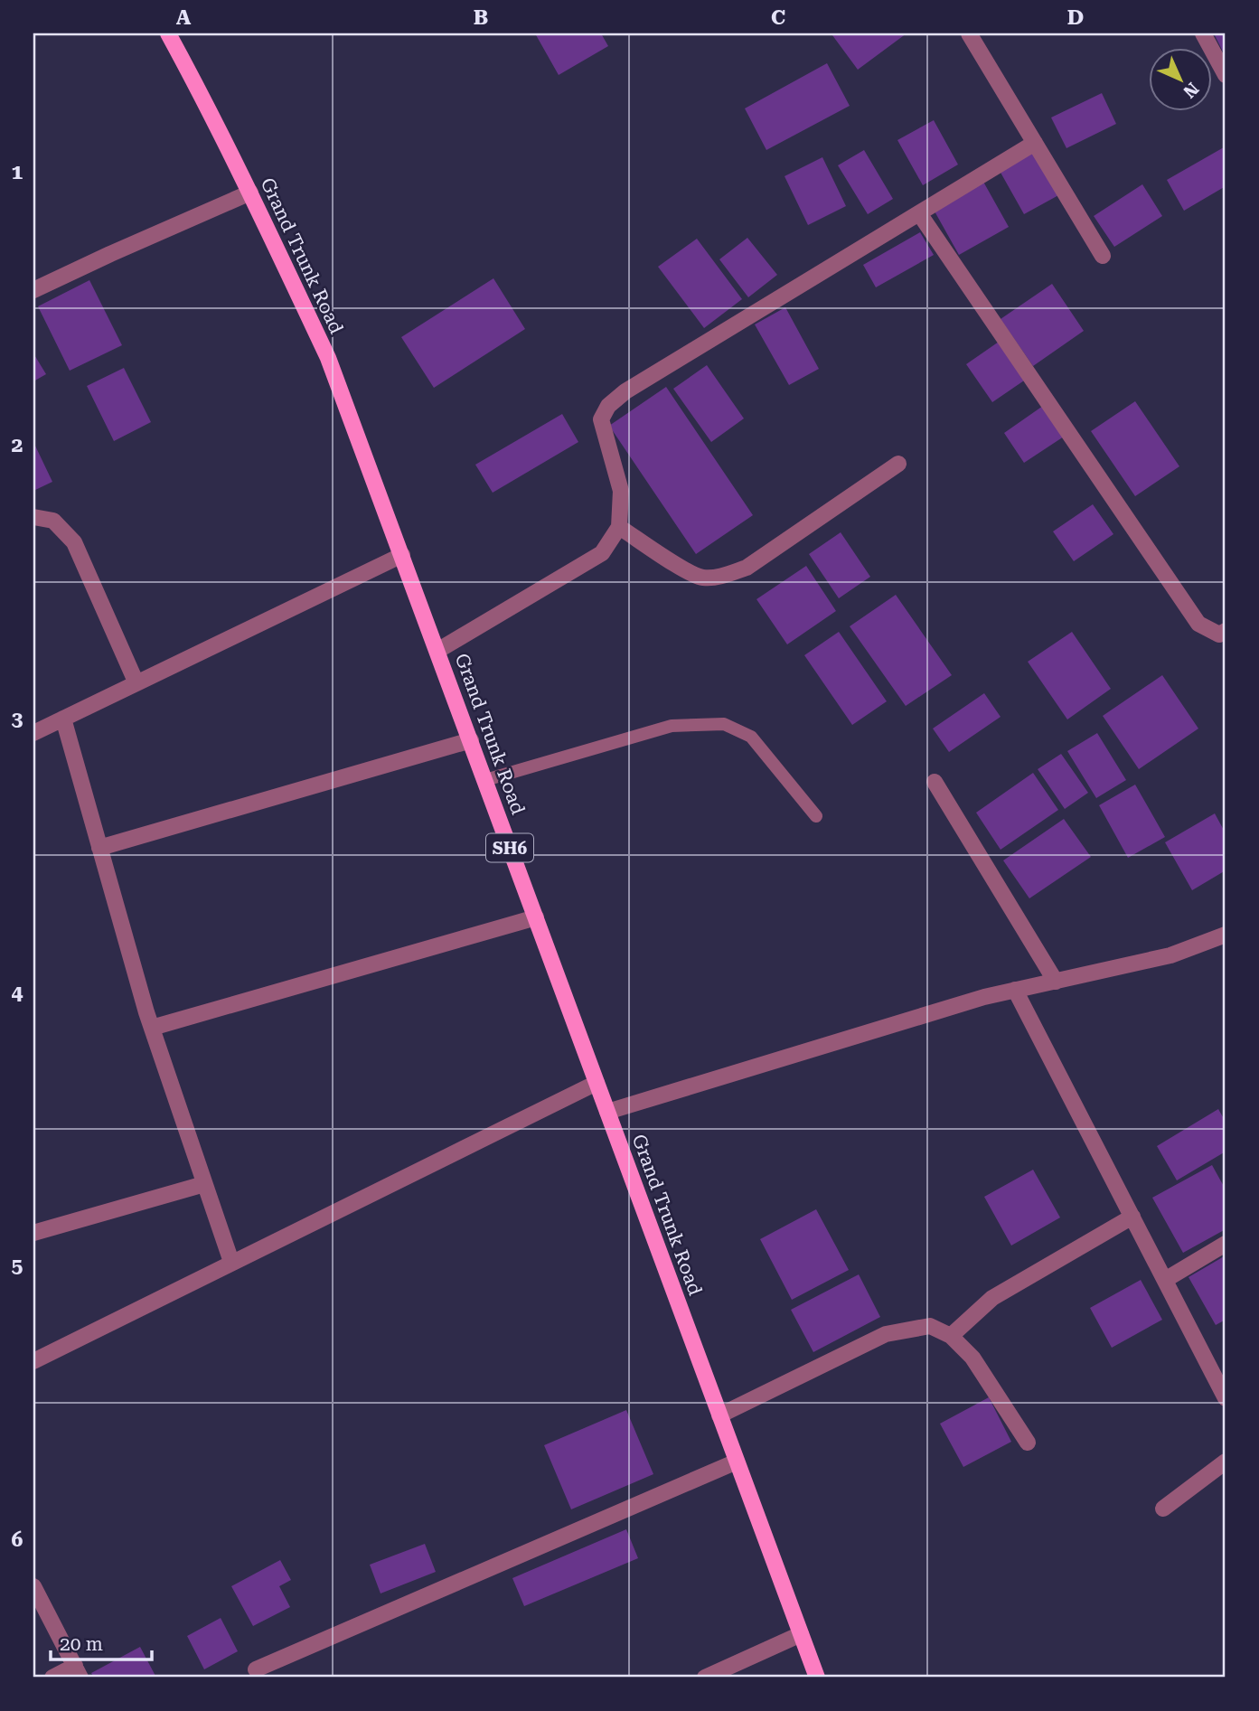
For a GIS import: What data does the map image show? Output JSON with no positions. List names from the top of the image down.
{
  "streets": {
    "main road": ["Grand Trunk Road", "SH6"]
  },
  "scale_bar": "20 m",
  "north": "bottom right",
  "grid": {
    "columns": [
      "A",
      "B",
      "C",
      "D"
    ],
    "rows": [
      "1",
      "2",
      "3",
      "4",
      "5",
      "6"
    ]
  }
}
